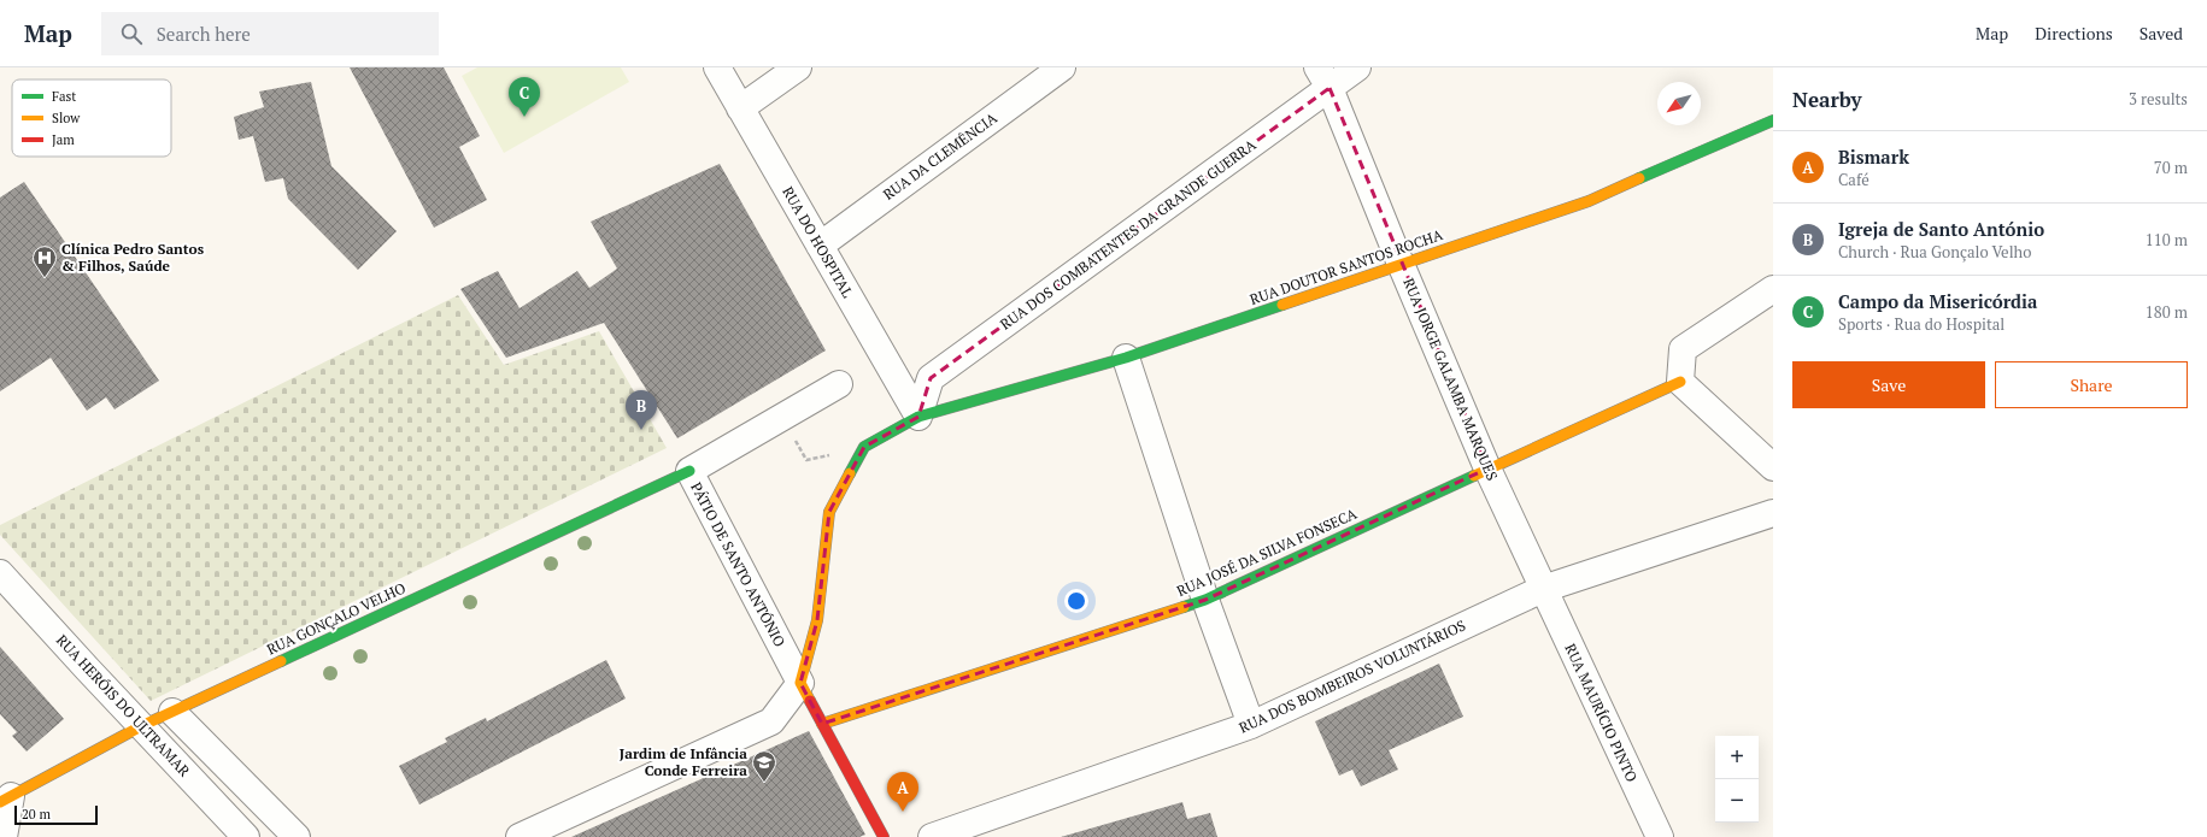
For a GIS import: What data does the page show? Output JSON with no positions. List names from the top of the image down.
{
  "streets": {
    "street": [
      "RUA DA CLEMÊNCIA",
      "RUA DOS COMBATENTES DA GRANDE GUERRA",
      "RUA DO HOSPITAL",
      "RUA DOUTOR SANTOS ROCHA",
      "RUA JORGE GALAMBA MARQUES",
      "RUA JOSÉ DA SILVA FONSECA",
      "PÁTIO DE SANTO ANTÓNIO",
      "RUA GONÇALO VELHO",
      "RUA DOS BOMBEIROS VOLUNTÁRIOS",
      "RUA HERÓIS DO ULTRAMAR",
      "RUA MAURÍCIO PINTO"
    ]
  },
  "crossings": [
    ["RUA DA CLEMÊNCIA", "RUA DO HOSPITAL"],
    ["RUA DOS COMBATENTES DA GRANDE GUERRA", "RUA DO HOSPITAL"],
    ["RUA DOS COMBATENTES DA GRANDE GUERRA", "RUA DOUTOR SANTOS ROCHA"],
    ["RUA DOS COMBATENTES DA GRANDE GUERRA", "RUA JORGE GALAMBA MARQUES"],
    ["RUA DO HOSPITAL", "RUA DOUTOR SANTOS ROCHA"],
    ["RUA DOUTOR SANTOS ROCHA", "RUA JORGE GALAMBA MARQUES"],
    ["RUA JORGE GALAMBA MARQUES", "RUA JOSÉ DA SILVA FONSECA"],
    ["RUA JORGE GALAMBA MARQUES", "RUA DOS BOMBEIROS VOLUNTÁRIOS"],
    ["RUA JORGE GALAMBA MARQUES", "RUA MAURÍCIO PINTO"],
    ["PÁTIO DE SANTO ANTÓNIO", "RUA GONÇALO VELHO"],
    ["RUA GONÇALO VELHO", "RUA HERÓIS DO ULTRAMAR"],
    ["RUA DOS BOMBEIROS VOLUNTÁRIOS", "RUA MAURÍCIO PINTO"]
  ],
  "places": {
    "hospital": ["Clínica Pedro Santos & Filhos, Saúde"],
    "school or university": ["Jardim de Infância Conde Ferreira"]
  },
  "legend": ["Fast", "Slow", "Jam"],
  "scale_bar": "20 m",
  "north": "bottom left",
  "page": {
    "header": "Map",
    "search": "Search here",
    "nav": ["Map", "Directions", "Saved"],
    "heading": ["Nearby", "3 results"],
    "pins": ["C", "B", "A"],
    "list": [
      {
        "mark": "A",
        "name": "Bismark",
        "note": "Café",
        "value": "70 m"
      },
      {
        "mark": "B",
        "name": "Igreja de Santo António",
        "note": "Church · Rua Gonçalo Velho",
        "value": "110 m"
      },
      {
        "mark": "C",
        "name": "Campo da Misericórdia",
        "note": "Sports · Rua do Hospital",
        "value": "180 m"
      }
    ],
    "buttons": ["Save", "Share"],
    "map_buttons": ["+", "−"],
    "scale": "20 m"
  }
}
